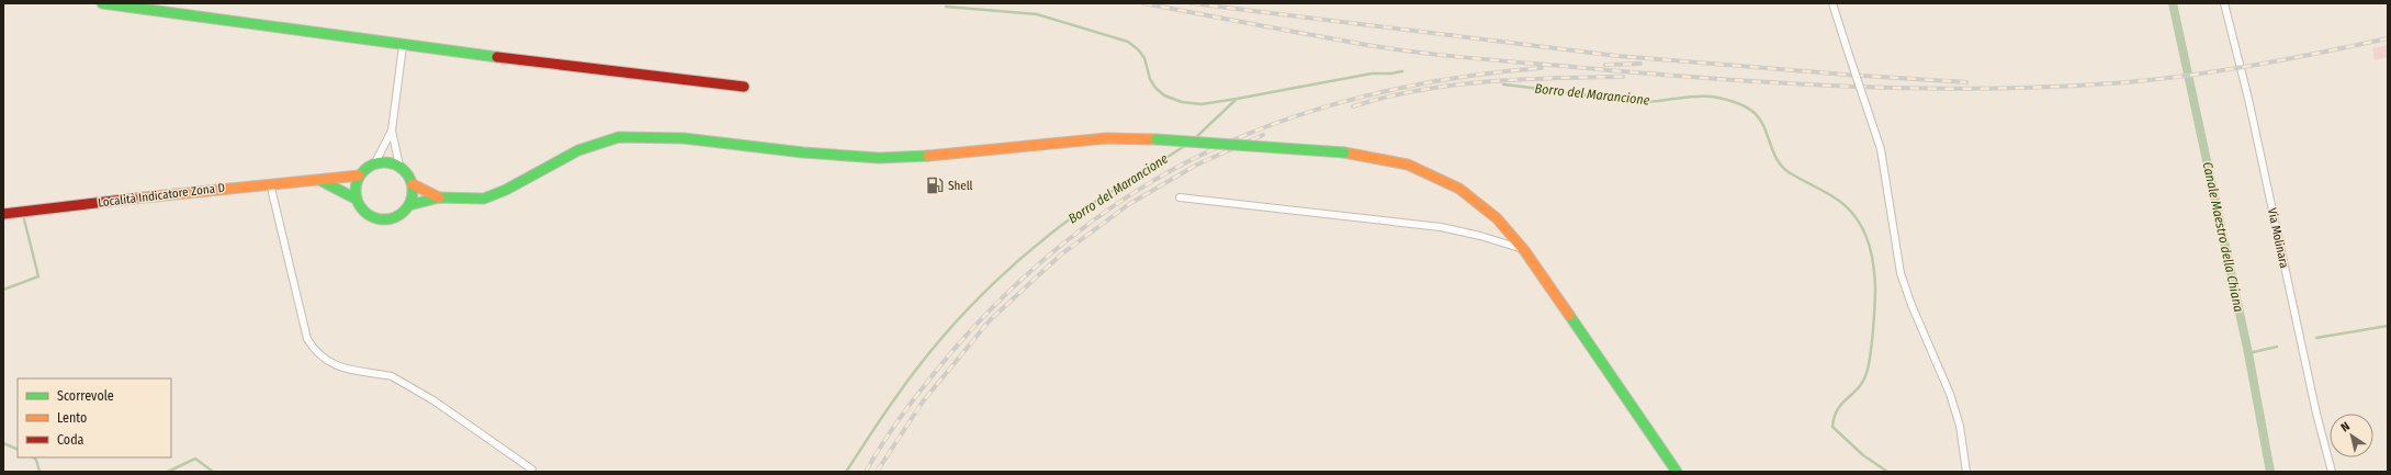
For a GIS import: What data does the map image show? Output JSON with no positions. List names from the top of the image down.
{
  "streets": {
    "main road": ["Località Indicatore Zona D"],
    "street": ["Via Molinara"]
  },
  "water": ["Borro del Marancione", "Canale Maestro della Chiana"],
  "places": {
    "fuel station": ["Shell"]
  },
  "legend": ["Scorrevole", "Lento", "Coda"],
  "north": "top left"
}
